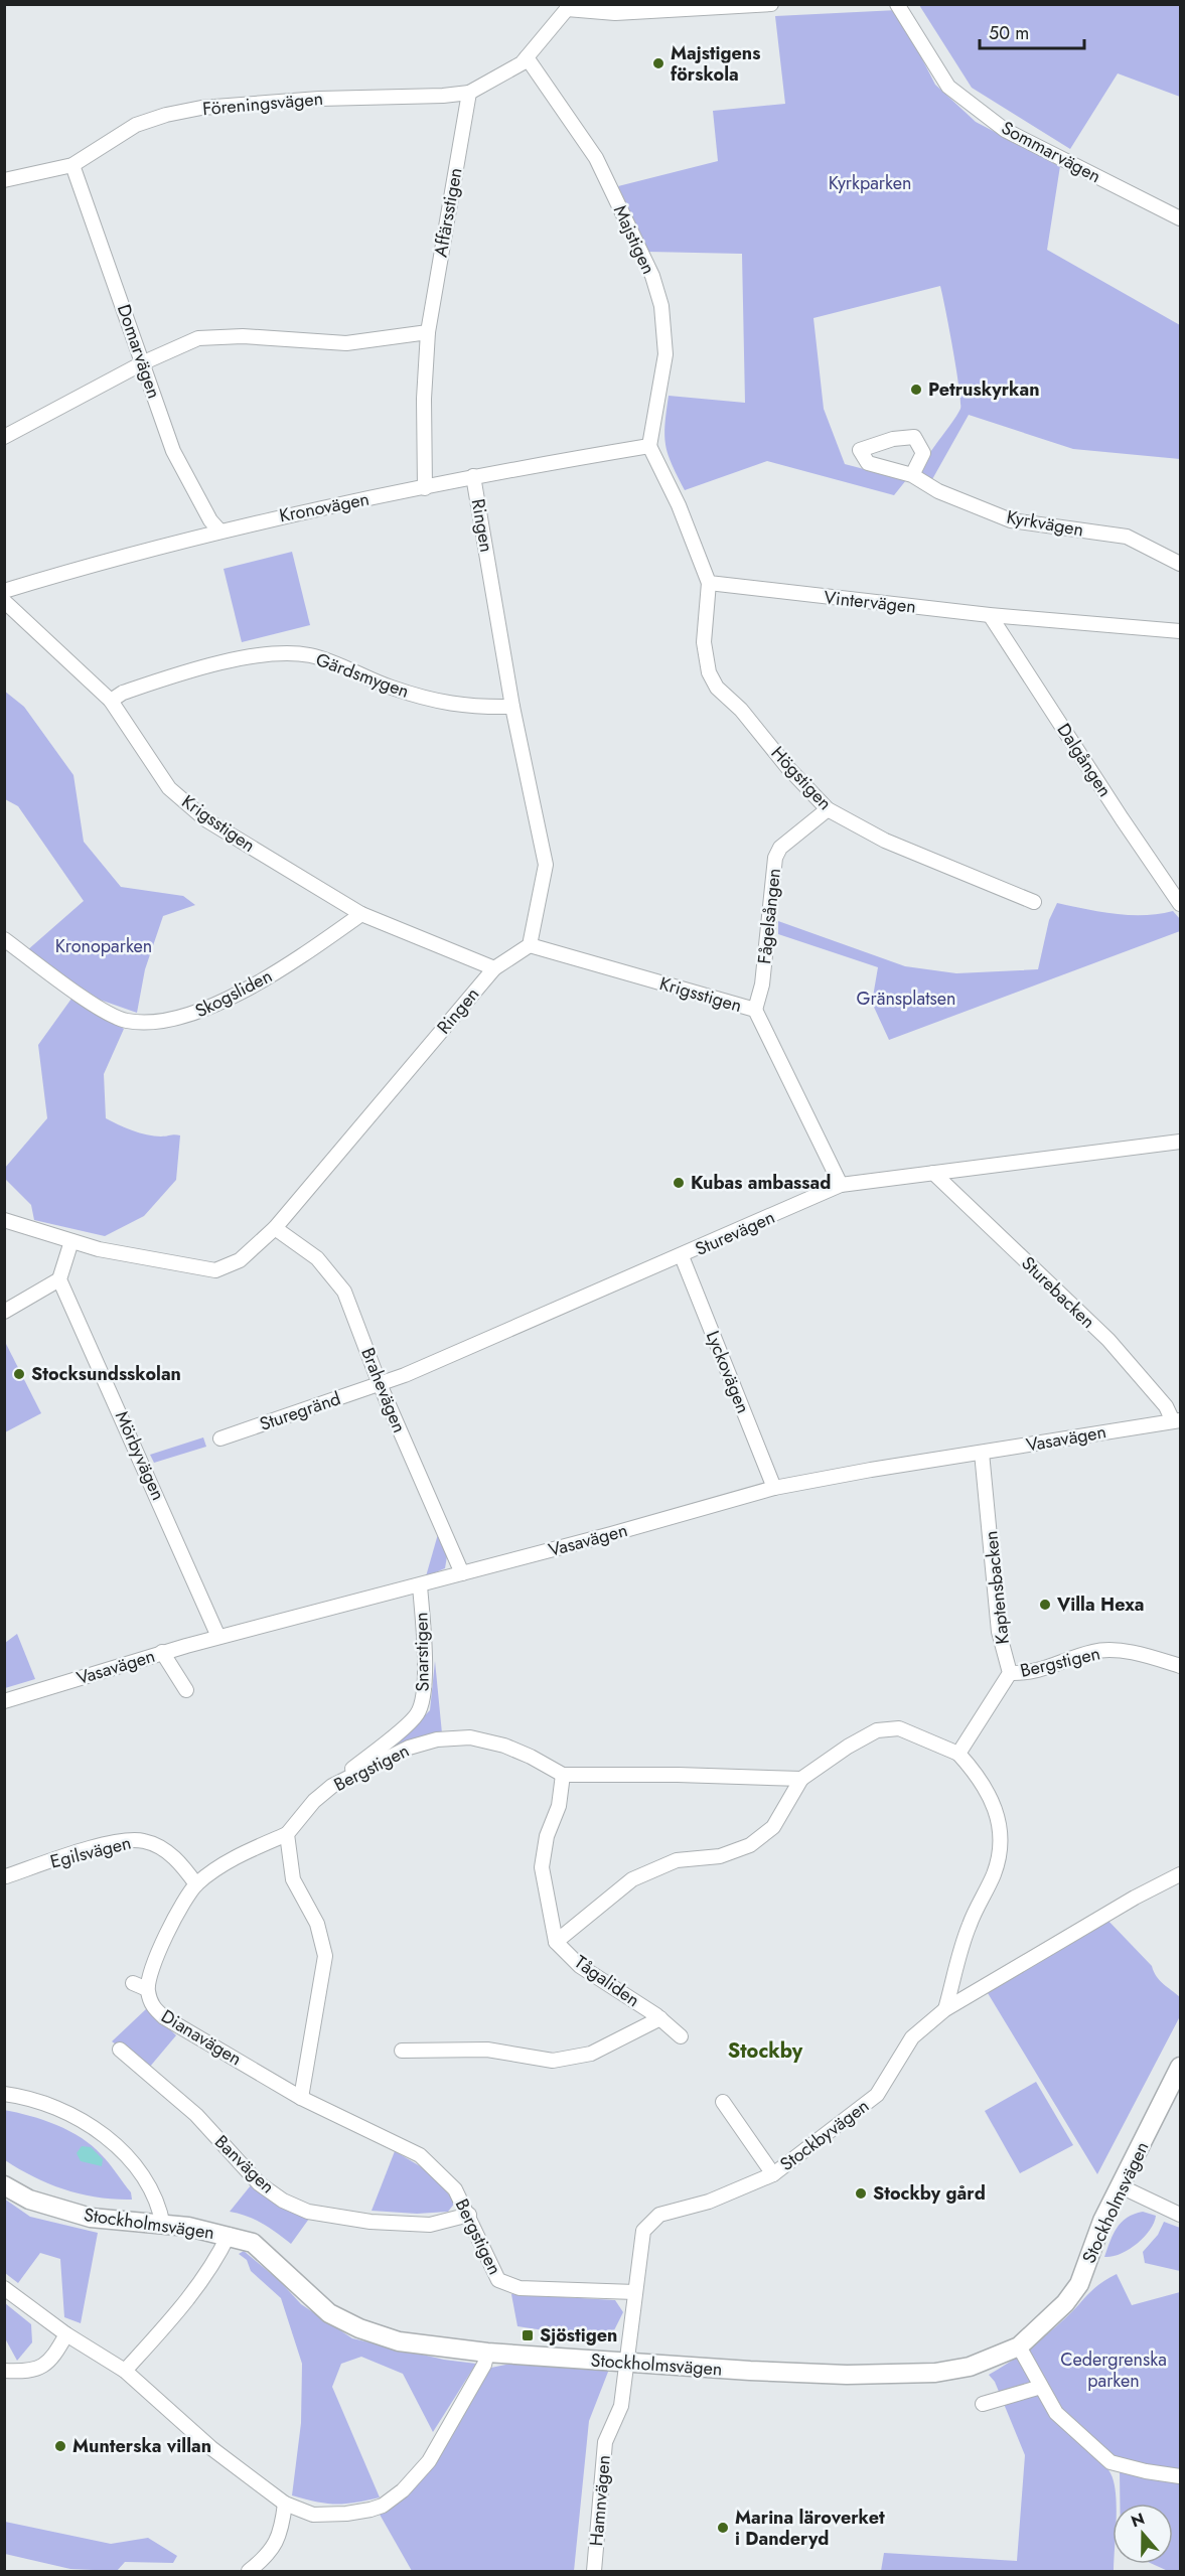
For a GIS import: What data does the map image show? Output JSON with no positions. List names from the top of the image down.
{
  "streets": {
    "street": [
      "Föreningsvägen",
      "Sommarvägen",
      "Affärsstigen",
      "Majstigen",
      "Domarvägen",
      "Kronovägen",
      "Kyrkvägen",
      "Ringen",
      "Vintervägen",
      "Gärdsmygen",
      "Dalgången",
      "Högstigen",
      "Krigsstigen",
      "Fågelsången",
      "Skogsliden",
      "Sturevägen",
      "Sturebacken",
      "Lyckovägen",
      "Brahevägen",
      "Sturegränd",
      "Vasavägen",
      "Mörbyvägen",
      "Kaptensbacken",
      "Snarstigen",
      "Bergstigen",
      "Egilsvägen",
      "Tågaliden",
      "Dianavägen",
      "Stockbyvägen",
      "Banvägen",
      "Stockholmsvägen",
      "Hamnvägen"
    ]
  },
  "crossings": [
    ["Föreningsvägen", "Affärsstigen"],
    ["Föreningsvägen", "Majstigen"],
    ["Föreningsvägen", "Domarvägen"],
    ["Majstigen", "Kronovägen"],
    ["Domarvägen", "Kronovägen"],
    ["Kronovägen", "Ringen"],
    ["Ringen", "Gärdsmygen"],
    ["Ringen", "Krigsstigen"],
    ["Ringen", "Brahevägen"],
    ["Vintervägen", "Dalgången"],
    ["Vintervägen", "Högstigen"],
    ["Gärdsmygen", "Krigsstigen"],
    ["Högstigen", "Fågelsången"],
    ["Krigsstigen", "Fågelsången"],
    ["Krigsstigen", "Skogsliden"],
    ["Krigsstigen", "Sturevägen"],
    ["Sturevägen", "Sturebacken"],
    ["Sturevägen", "Lyckovägen"],
    ["Sturevägen", "Brahevägen"],
    ["Sturevägen", "Sturegränd"],
    ["Sturebacken", "Vasavägen"],
    ["Lyckovägen", "Vasavägen"],
    ["Brahevägen", "Sturegränd"],
    ["Brahevägen", "Vasavägen"],
    ["Vasavägen", "Mörbyvägen"],
    ["Vasavägen", "Kaptensbacken"],
    ["Vasavägen", "Snarstigen"],
    ["Kaptensbacken", "Bergstigen"],
    ["Snarstigen", "Bergstigen"],
    ["Bergstigen", "Dianavägen"],
    ["Bergstigen", "Stockbyvägen"],
    ["Bergstigen", "Banvägen"],
    ["Egilsvägen", "Dianavägen"],
    ["Stockbyvägen", "Stockholmsvägen"],
    ["Stockbyvägen", "Hamnvägen"],
    ["Stockholmsvägen", "Hamnvägen"]
  ],
  "districts": ["Stockby"],
  "parks": [
    "Kyrkparken",
    "Kronoparken",
    "Gränsplatsen",
    "Cedergrenska parken"
  ],
  "places": {
    "other": [
      "Majstigens förskola",
      "Petruskyrkan",
      "Kubas ambassad",
      "Stocksundsskolan",
      "Villa Hexa",
      "Stockby gård",
      "Munterska villan",
      "Marina läroverket i Danderyd"
    ],
    "transit": ["Sjöstigen"]
  },
  "scale_bar": "50 m",
  "north": "top"
}
